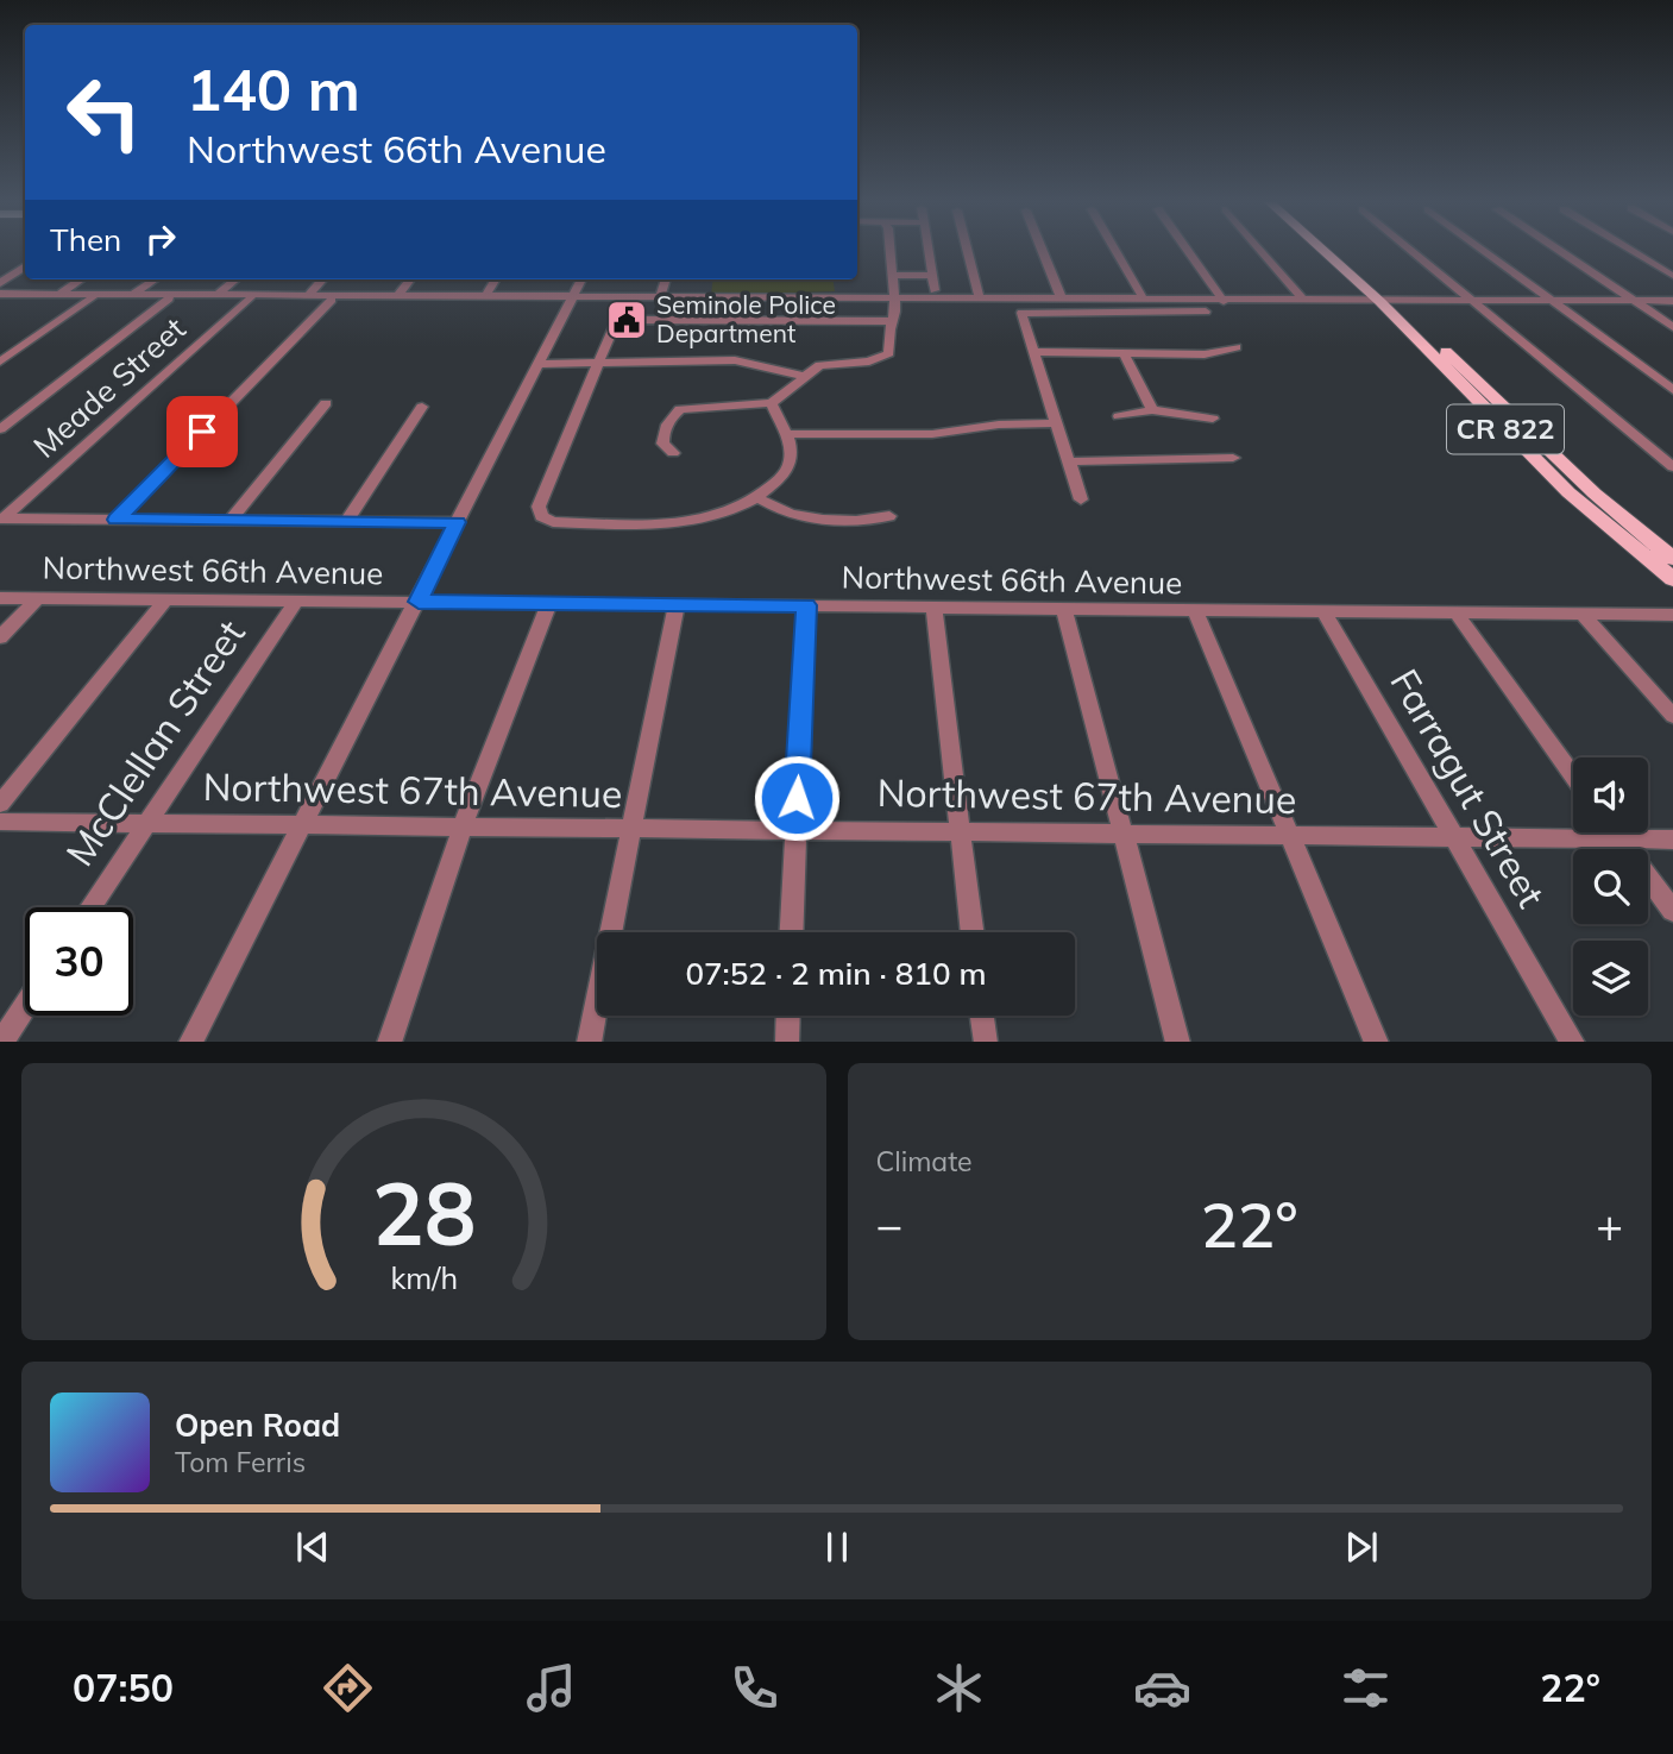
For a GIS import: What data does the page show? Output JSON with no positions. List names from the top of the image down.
{
  "streets": {
    "main road": ["CR 822"],
    "street": [
      "Meade Street",
      "Northwest 66th Avenue",
      "McClellan Street",
      "Farragut Street",
      "Northwest 67th Avenue"
    ]
  },
  "crossings": [
    ["Northwest 66th Avenue", "McClellan Street"],
    ["Northwest 66th Avenue", "Farragut Street"],
    ["McClellan Street", "Northwest 67th Avenue"],
    ["Farragut Street", "Northwest 67th Avenue"]
  ],
  "places": {
    "public building": ["Seminole Police Department"]
  },
  "page": {
    "turn": ["140 m", "Northwest 66th Avenue"],
    "then": "Then",
    "limit": "30",
    "trip": "07:52 · 2 min · 810 m",
    "tile": "Climate",
    "heat": ["−", "22°", "+"],
    "song": ["Open Road", "Tom Ferris"],
    "tabs": ["07:50", "22°"],
    "gauge": ["28", "km/h"]
  }
}
